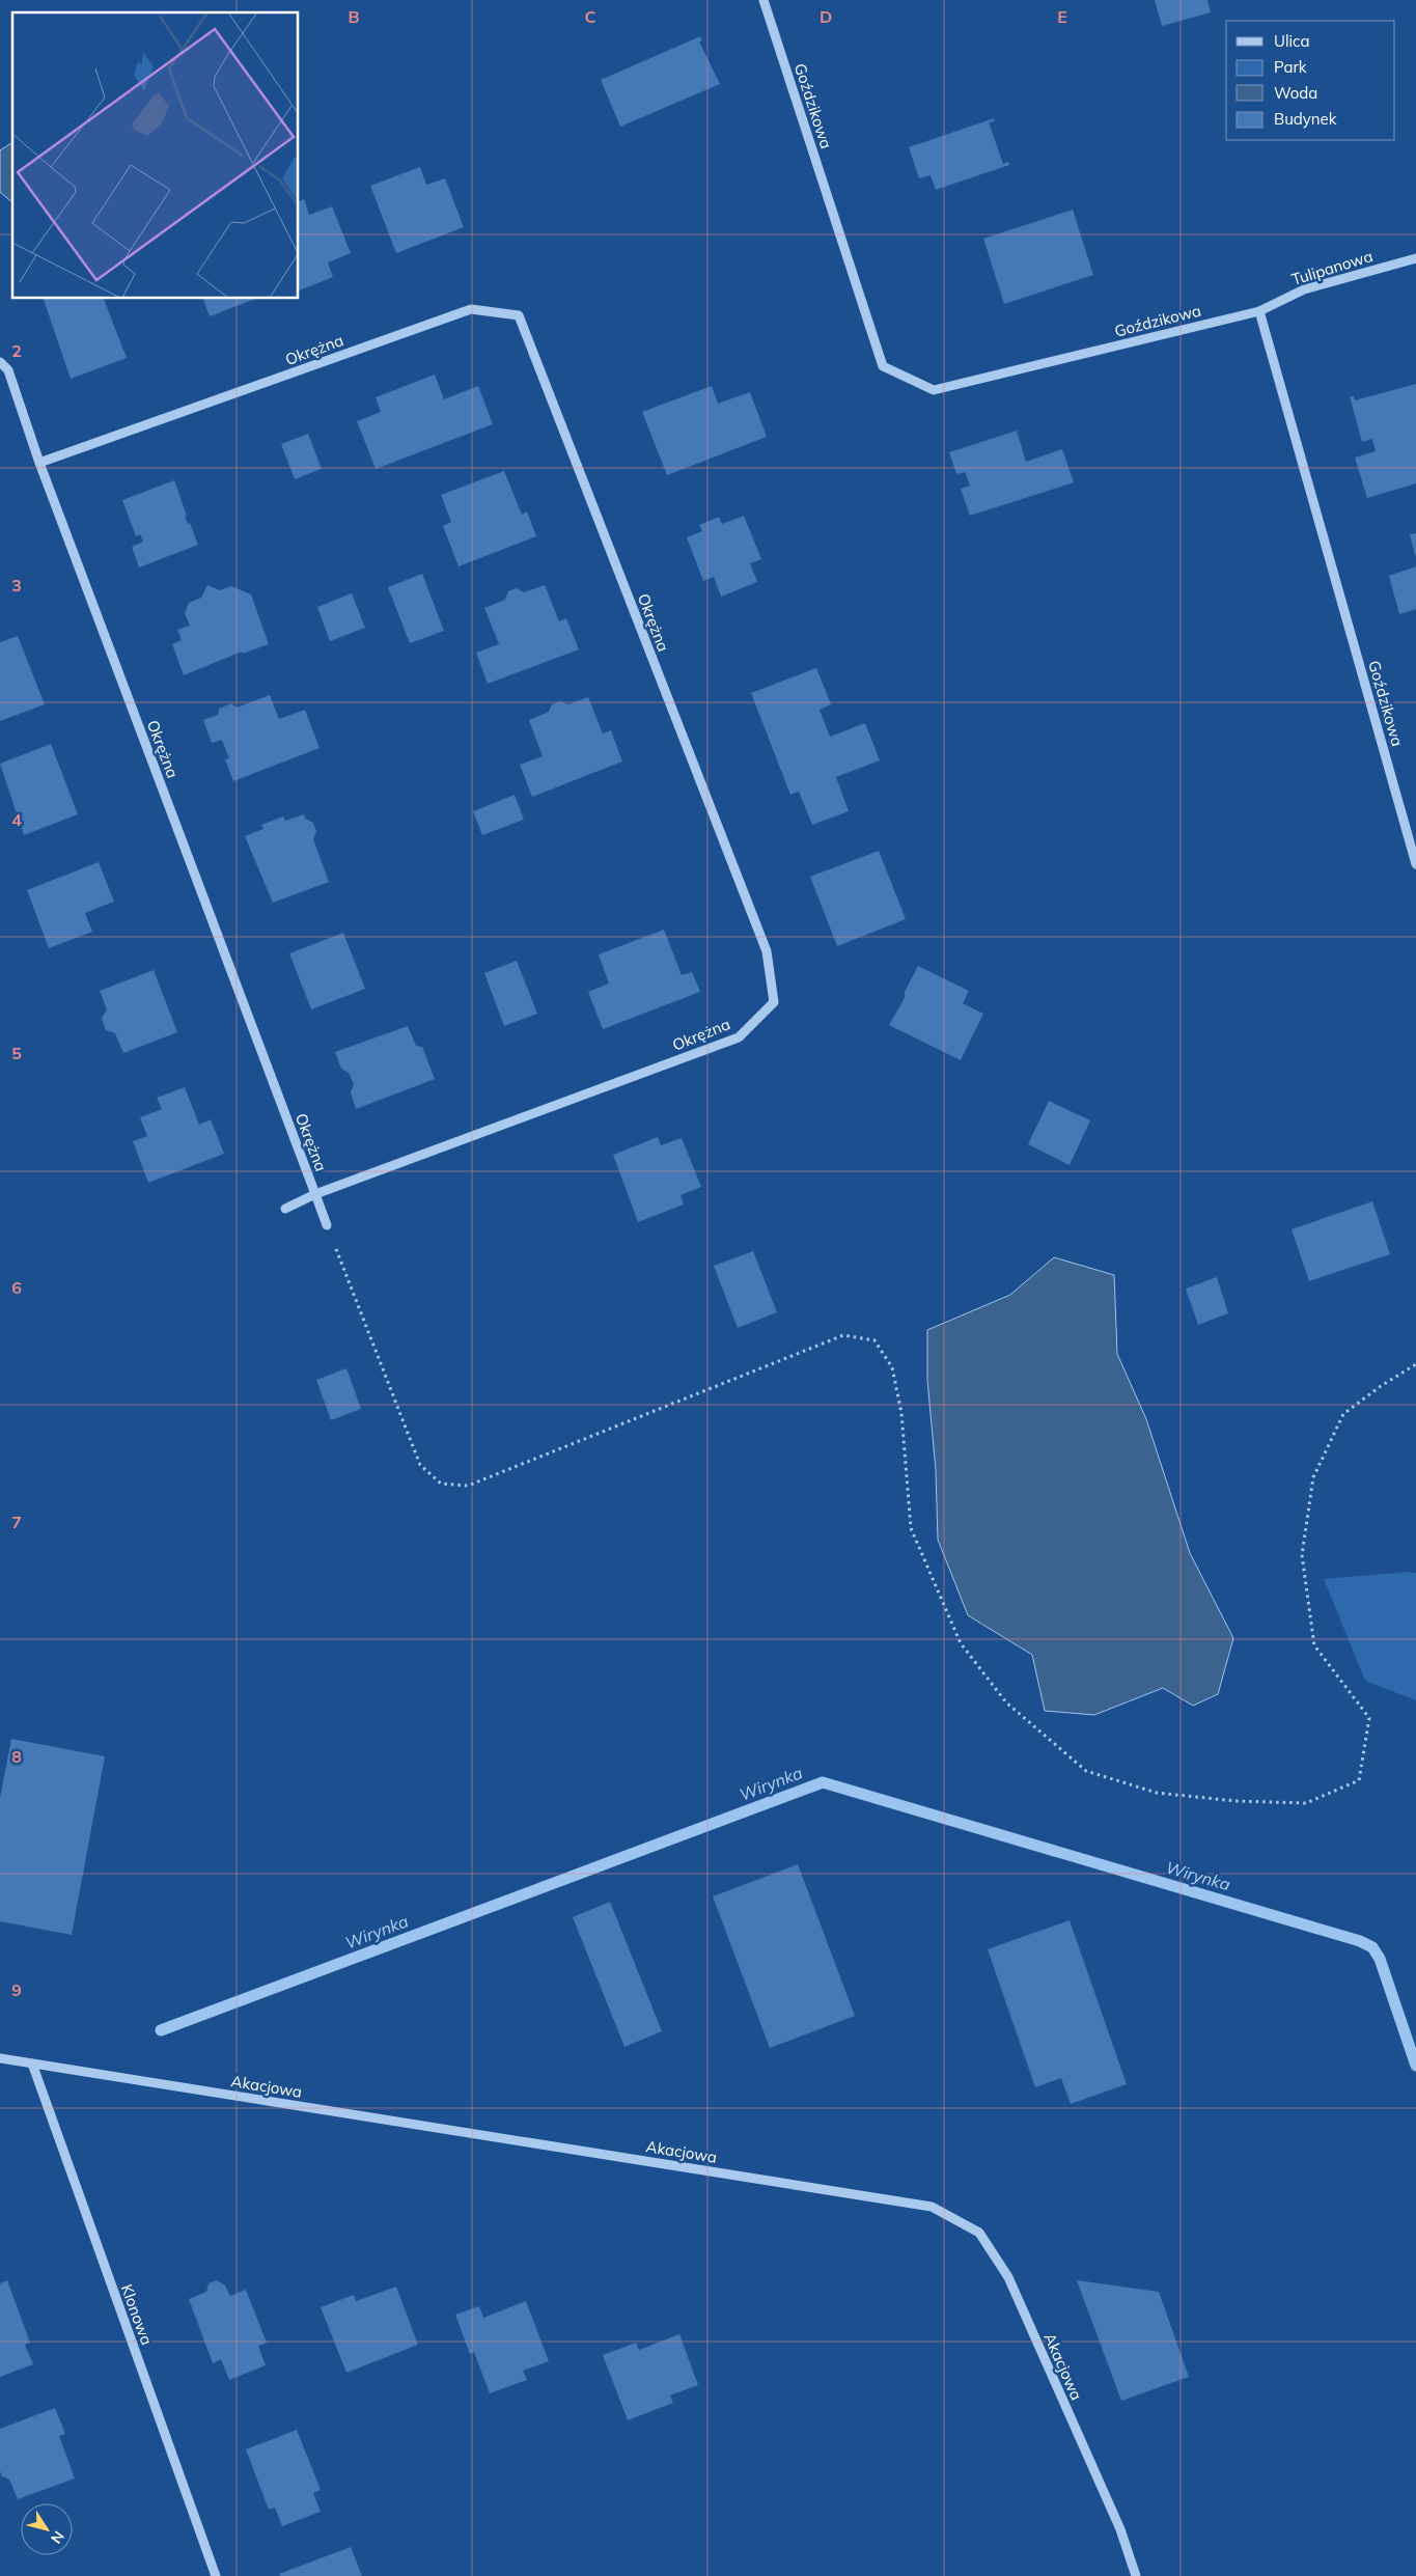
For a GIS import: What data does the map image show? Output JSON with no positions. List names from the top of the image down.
{
  "streets": {
    "street": [
      "Goździkowa",
      "Tulipanowa",
      "Okrężna",
      "Akacjowa",
      "Klonowa"
    ]
  },
  "crossings": [
    ["Goździkowa", "Tulipanowa"],
    ["Akacjowa", "Klonowa"]
  ],
  "water": ["Wirynka"],
  "legend": [
    "Ulica",
    "Park",
    "Woda",
    "Budynek"
  ],
  "north": "bottom right",
  "grid": {
    "columns": [
      "B",
      "C",
      "D",
      "E"
    ],
    "rows": [
      "2",
      "3",
      "4",
      "5",
      "6",
      "7",
      "8",
      "9"
    ]
  }
}
